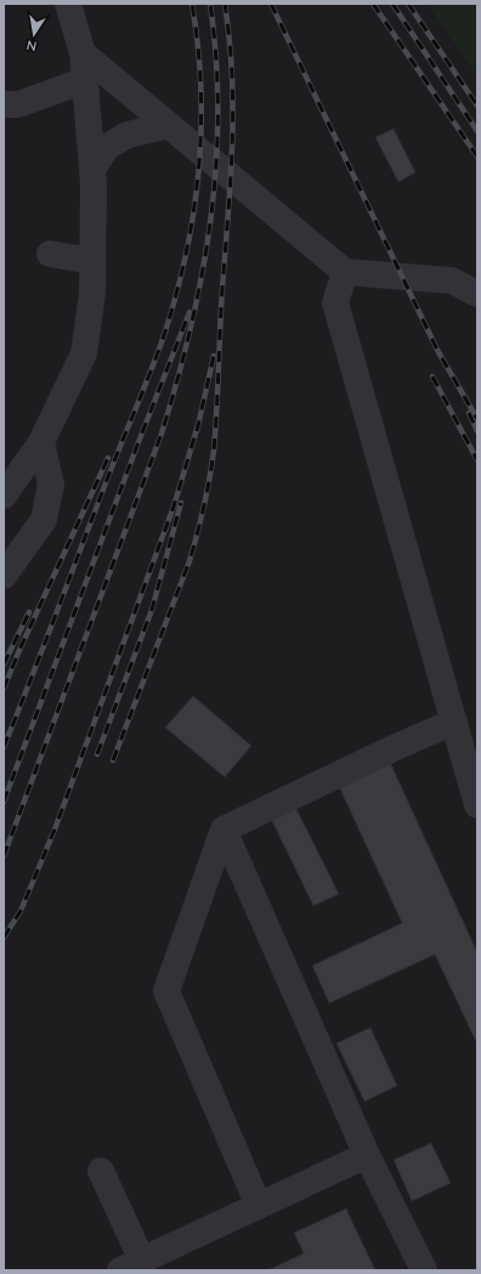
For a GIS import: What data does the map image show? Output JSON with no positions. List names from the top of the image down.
{
  "north": "bottom"
}
